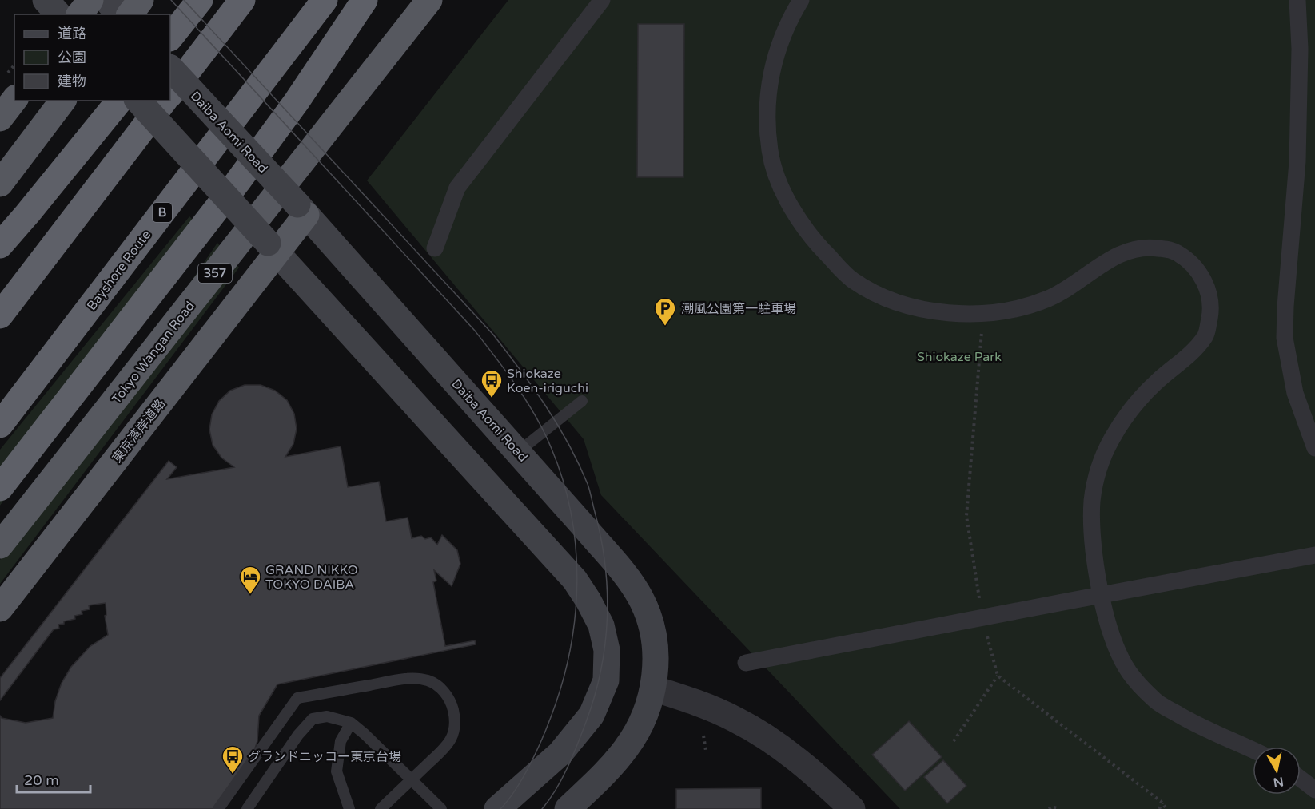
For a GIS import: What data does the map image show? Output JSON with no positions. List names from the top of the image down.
{
  "streets": {
    "highway": [
      "B",
      "Bayshore Route",
      "357",
      "Tokyo Wangan Road",
      "東京湾岸道路"
    ],
    "main road": ["Daiba Aomi Road"]
  },
  "crossings": [
    ["Daiba Aomi Road", "357"],
    ["357", "東京湾岸道路"]
  ],
  "parks": ["Shiokaze Park"],
  "places": {
    "parking": ["潮風公園第一駐車場"],
    "bus stop": ["Shiokaze Koen-iriguchi", "グランドニッコー東京台場"],
    "hotel": ["GRAND NIKKO TOKYO DAIBA"]
  },
  "legend": ["道路", "公園", "建物"],
  "scale_bar": "20 m",
  "north": "bottom"
}
